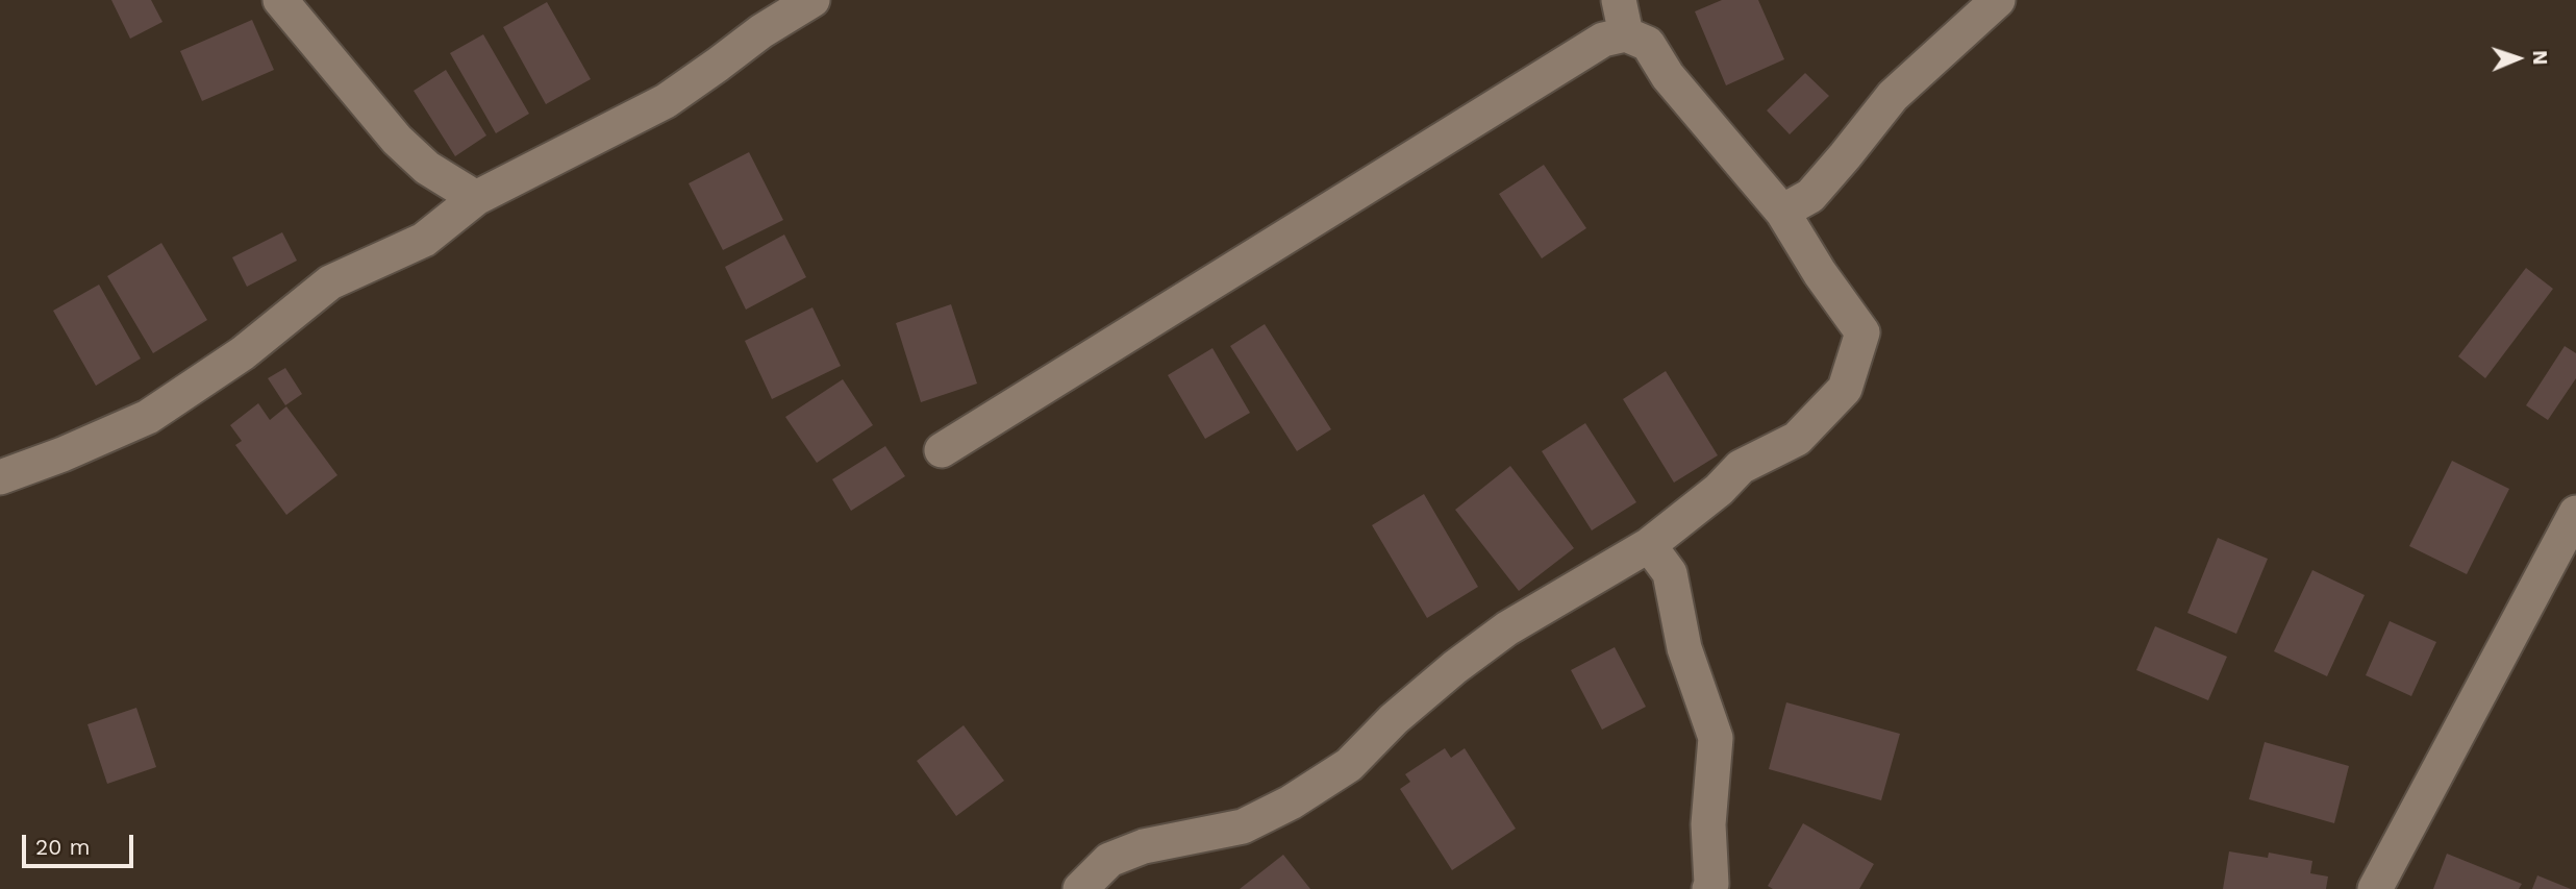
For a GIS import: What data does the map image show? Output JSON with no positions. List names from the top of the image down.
{
  "scale_bar": "20 m",
  "north": "right"
}
